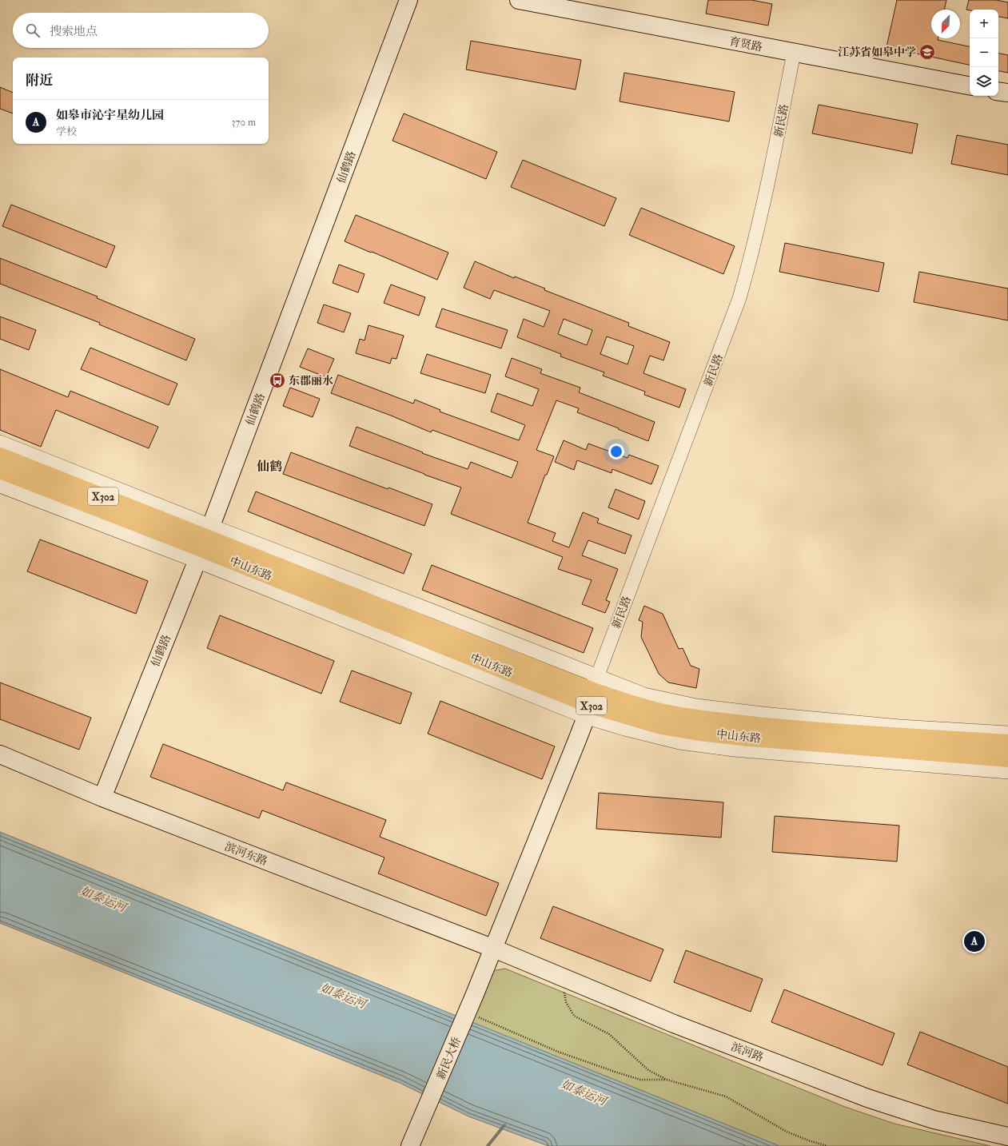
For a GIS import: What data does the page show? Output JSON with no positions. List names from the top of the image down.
{
  "streets": {
    "main road": ["X302", "中山东路"],
    "street": [
      "育贤路",
      "新民路",
      "仙鹤路",
      "滨河东路",
      "滨河路",
      "新民大桥"
    ]
  },
  "crossings": [
    ["育贤路", "新民路"],
    ["新民路", "中山东路"],
    ["新民路", "新民大桥"],
    ["仙鹤路", "中山东路"],
    ["仙鹤路", "滨河东路"],
    ["中山东路", "新民大桥"],
    ["滨河东路", "滨河路"],
    ["滨河东路", "新民大桥"],
    ["滨河路", "新民大桥"]
  ],
  "districts": ["仙鹤"],
  "water": ["如泰运河"],
  "places": {
    "school or university": ["江苏省如皋中学"],
    "bus stop": ["东郡丽水"]
  },
  "north": "bottom left",
  "page": {
    "map_buttons": ["+", "−"],
    "search": "搜索地点",
    "heading": "附近",
    "list": [
      {
        "mark": "A",
        "name": "如皋市沁宇星幼儿园",
        "note": "学校",
        "value": "370 m"
      }
    ],
    "pins": "A"
  }
}
